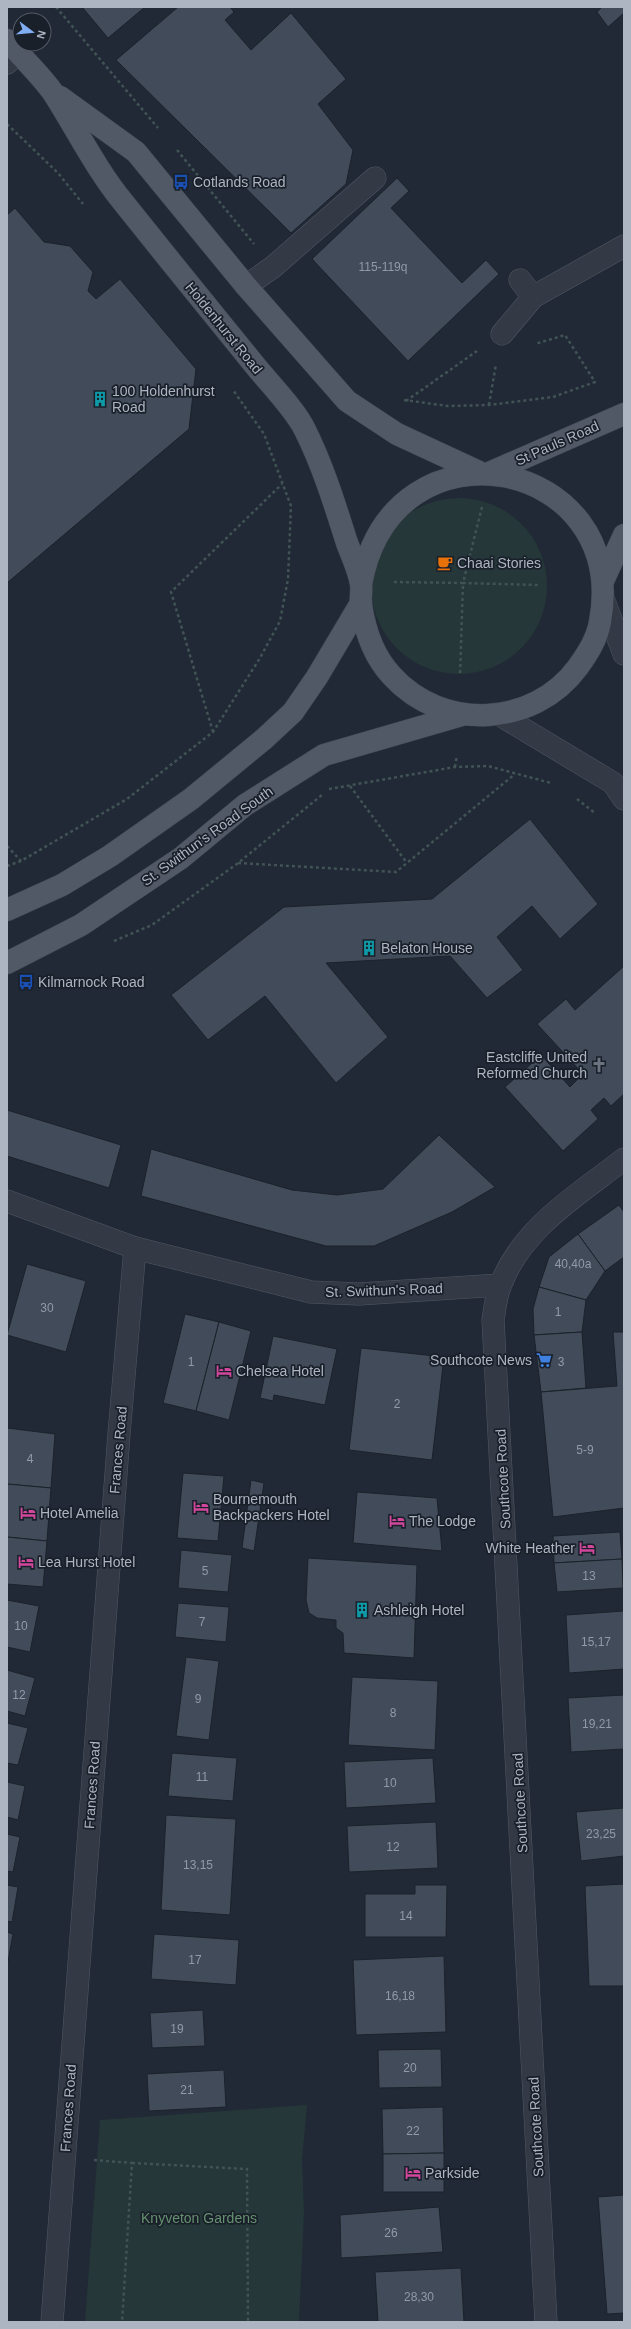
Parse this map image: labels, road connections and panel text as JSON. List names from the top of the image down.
{
  "streets": {
    "main road": ["Holdenhurst Road", "St Pauls Road", "St. Swithun's Road South"],
    "street": ["St. Swithun's Road", "Frances Road", "Southcote Road"]
  },
  "crossings": [
    ["Holdenhurst Road", "St Pauls Road"],
    ["Holdenhurst Road", "St. Swithun's Road South"],
    ["St. Swithun's Road", "Frances Road"],
    ["St. Swithun's Road", "Southcote Road"]
  ],
  "parks": ["Knyveton Gardens"],
  "places": {
    "bus stop": ["Cotlands Road", "Kilmarnock Road"],
    "building": ["100 Holdenhurst Road", "Belaton House", "Ashleigh Hotel"],
    "cafe": ["Chaai Stories"],
    "church": ["Eastcliffe United Reformed Church"],
    "supermarket": ["Southcote News"],
    "hotel": [
      "Chelsea Hotel",
      "Bournemouth Backpackers Hotel",
      "Hotel Amelia",
      "The Lodge",
      "White Heather",
      "Lea Hurst Hotel",
      "Parkside"
    ]
  },
  "house_numbers": [
    "115-119q",
    "40,40a",
    "30",
    "1",
    "1",
    "3",
    "2",
    "5-9",
    "4",
    "5",
    "13",
    "7",
    "10",
    "15,17",
    "12",
    "9",
    "8",
    "19,21",
    "11",
    "10",
    "23,25",
    "12",
    "13,15",
    "14",
    "17",
    "16,18",
    "19",
    "20",
    "21",
    "22",
    "26",
    "28,30"
  ],
  "north": "right"
}
